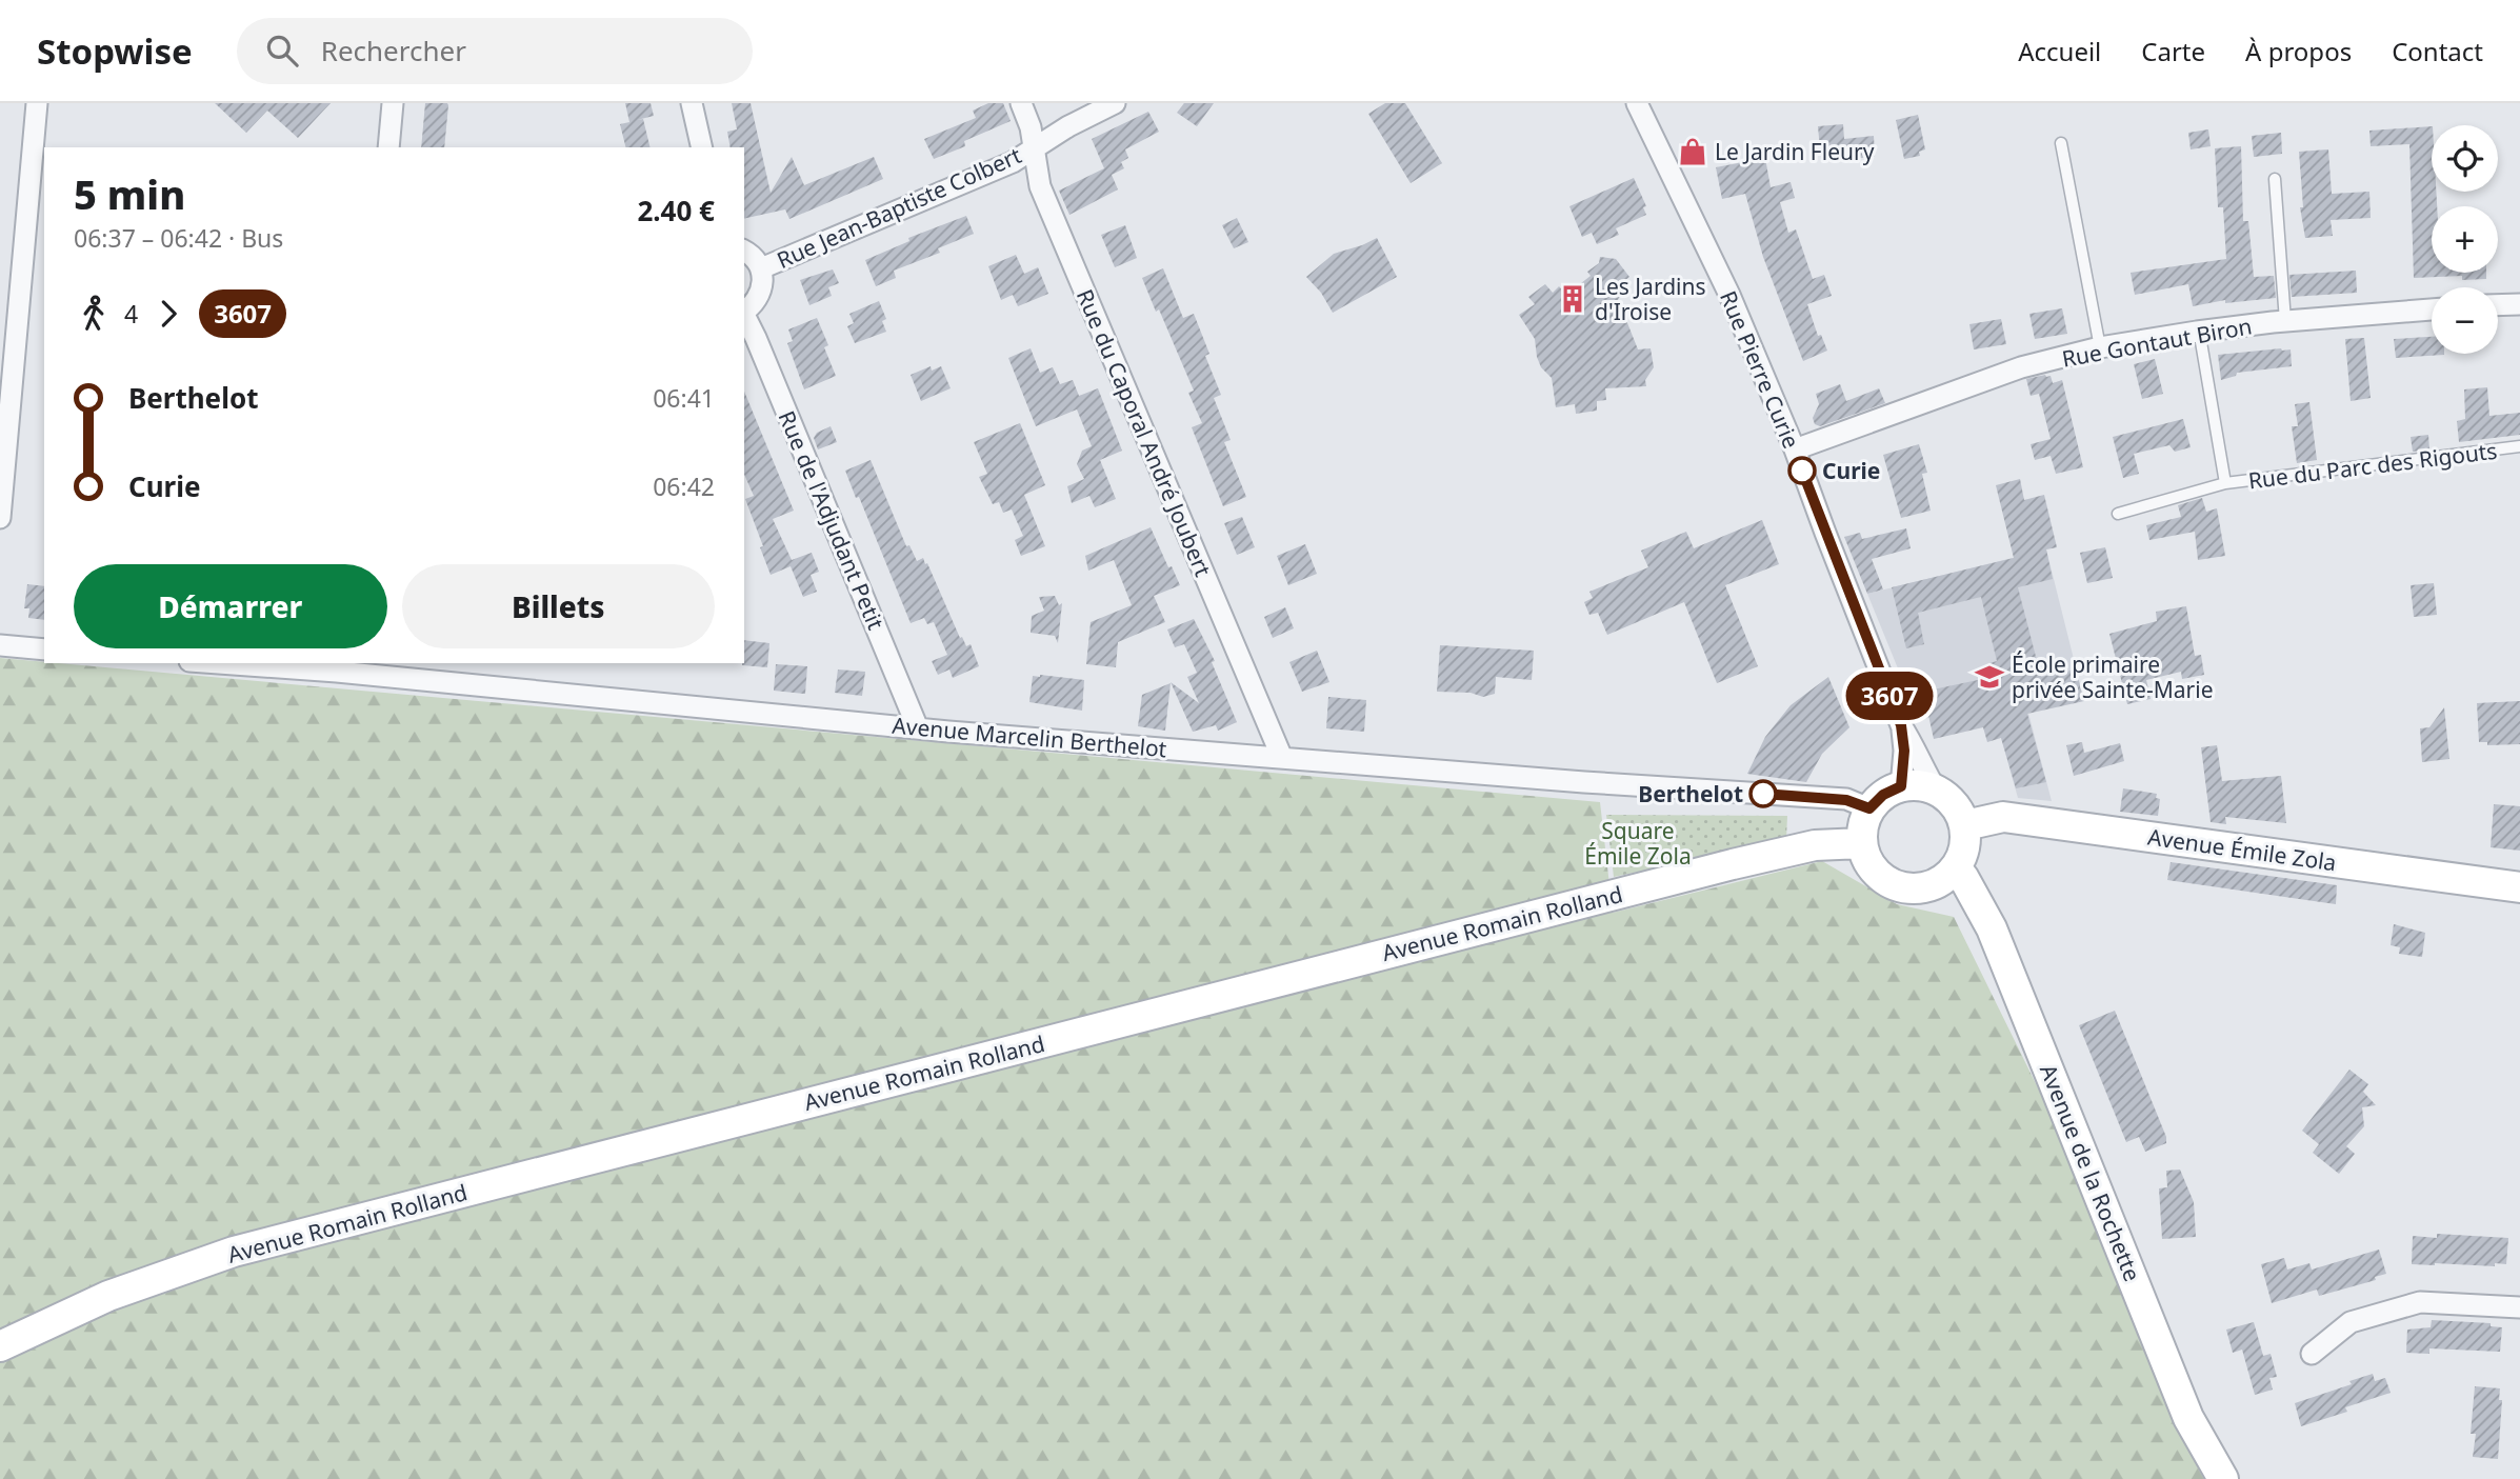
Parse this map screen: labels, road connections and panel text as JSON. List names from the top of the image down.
{
  "streets": {
    "main road": ["Avenue Émile Zola", "Avenue Romain Rolland", "Avenue de la Rochette"],
    "street": [
      "Rue Jean-Baptiste Colbert",
      "Rue Gontaut Biron",
      "Rue Pierre Curie",
      "Rue du Caporal André Joubert",
      "Rue de l'Adjudant Petit",
      "Avenue Marcelin Berthelot"
    ],
    "lane": ["Rue du Parc des Rigouts"]
  },
  "crossings": [
    ["Rue Jean-Baptiste Colbert", "Rue du Caporal André Joubert"],
    ["Rue Gontaut Biron", "Rue Pierre Curie"],
    ["Rue Pierre Curie", "Avenue Marcelin Berthelot"],
    ["Rue Pierre Curie", "Avenue Émile Zola"],
    ["Rue Pierre Curie", "Avenue Romain Rolland"],
    ["Rue Pierre Curie", "Avenue de la Rochette"],
    ["Rue du Caporal André Joubert", "Avenue Marcelin Berthelot"],
    ["Rue de l'Adjudant Petit", "Avenue Marcelin Berthelot"],
    ["Avenue Marcelin Berthelot", "Avenue Émile Zola"],
    ["Avenue Marcelin Berthelot", "Avenue Romain Rolland"],
    ["Avenue Marcelin Berthelot", "Avenue de la Rochette"],
    ["Avenue Émile Zola", "Avenue Romain Rolland"],
    ["Avenue Émile Zola", "Avenue de la Rochette"],
    ["Avenue Romain Rolland", "Avenue de la Rochette"]
  ],
  "parks": ["Square Émile Zola"],
  "places": {
    "shop": ["Le Jardin Fleury"],
    "building": ["Les Jardins d'Iroise"],
    "other": ["Curie", "Berthelot"],
    "school or university": ["École primaire privée Sainte-Marie"]
  },
  "lines": ["bus line 3607"],
  "page": {
    "header": "Stopwise",
    "search": "Rechercher",
    "nav": [
      "Accueil",
      "Carte",
      "À propos",
      "Contact"
    ],
    "on_map": "3607",
    "map_buttons": ["+", "−"],
    "heading": ["5 min", "06:37 – 06:42 · Bus", "2.40 €"],
    "legs": ["4", "3607"],
    "list": [
      {
        "name": "Berthelot",
        "value": "06:41"
      },
      {
        "name": "Curie",
        "value": "06:42"
      }
    ],
    "buttons": ["Démarrer", "Billets"]
  }
}
